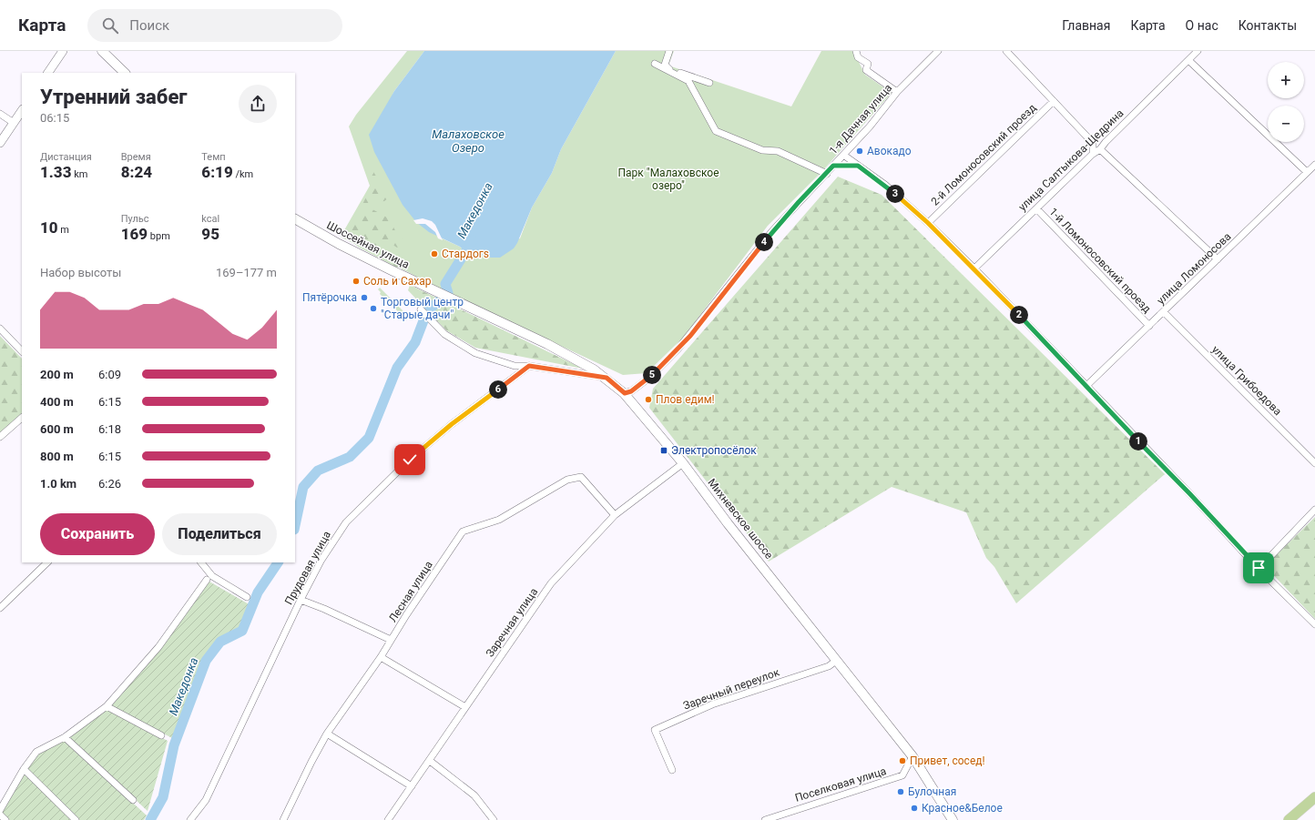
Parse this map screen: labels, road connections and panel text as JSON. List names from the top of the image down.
{
  "streets": {
    "main road": ["Шоссейная улица", "Михневское шоссе"],
    "street": [
      "1-я Дачная улица",
      "2-й Ломоносовский проезд",
      "улица Салтыкова-Щедрина",
      "1-й Ломоносовский проезд",
      "улица Ломоносова",
      "улица Грибоедова",
      "Прудовая улица",
      "Лесная улица",
      "Заречная улица",
      "Заречный переулок",
      "Поселковая улица"
    ]
  },
  "crossings": [
    ["1-я Дачная улица", "Михневское шоссе"],
    ["улица Салтыкова-Щедрина", "1-й Ломоносовский проезд"],
    ["Шоссейная улица", "Михневское шоссе"],
    ["1-й Ломоносовский проезд", "улица Ломоносова"],
    ["улица Ломоносова", "улица Грибоедова"],
    ["Михневское шоссе", "Заречная улица"],
    ["Михневское шоссе", "Заречный переулок"],
    ["Михневское шоссе", "Поселковая улица"],
    ["Лесная улица", "Заречная улица"]
  ],
  "water": ["Малаховское Озеро", "Македонка"],
  "parks": ["Парк \"Малаховское озеро\""],
  "places": {
    "other": [
      "Авокадо",
      "Стардогs",
      "Соль и Сахар",
      "Пятёрочка",
      "Торговый центр \"Старые дачи\"",
      "Плов едим!",
      "Привет, сосед!",
      "Булочная",
      "Красное&Белое"
    ],
    "transit": ["Электропосёлок"]
  },
  "page": {
    "header": "Карта",
    "search": "Поиск",
    "nav": [
      "Главная",
      "Карта",
      "О нас",
      "Контакты"
    ],
    "map_buttons": ["+", "−"],
    "heading": ["Утренний забег", "06:15"],
    "stats": [
      ["Дистанция", "1.33 km"],
      ["Время", "8:24"],
      ["Темп", "6:19 /km"],
      ["10 m"],
      ["Пульс", "169 bpm"],
      ["kcal", "95"]
    ],
    "pins": [
      "3",
      "4",
      "2",
      "5",
      "6",
      "1"
    ],
    "chart": ["Набор высоты", "169–177 m"],
    "list": [
      {
        "name": "200 m",
        "note": "6:09"
      },
      {
        "name": "400 m",
        "note": "6:15"
      },
      {
        "name": "600 m",
        "note": "6:18"
      },
      {
        "name": "800 m",
        "note": "6:15"
      },
      {
        "name": "1.0 km",
        "note": "6:26"
      }
    ],
    "buttons": ["Сохранить", "Поделиться"]
  }
}
